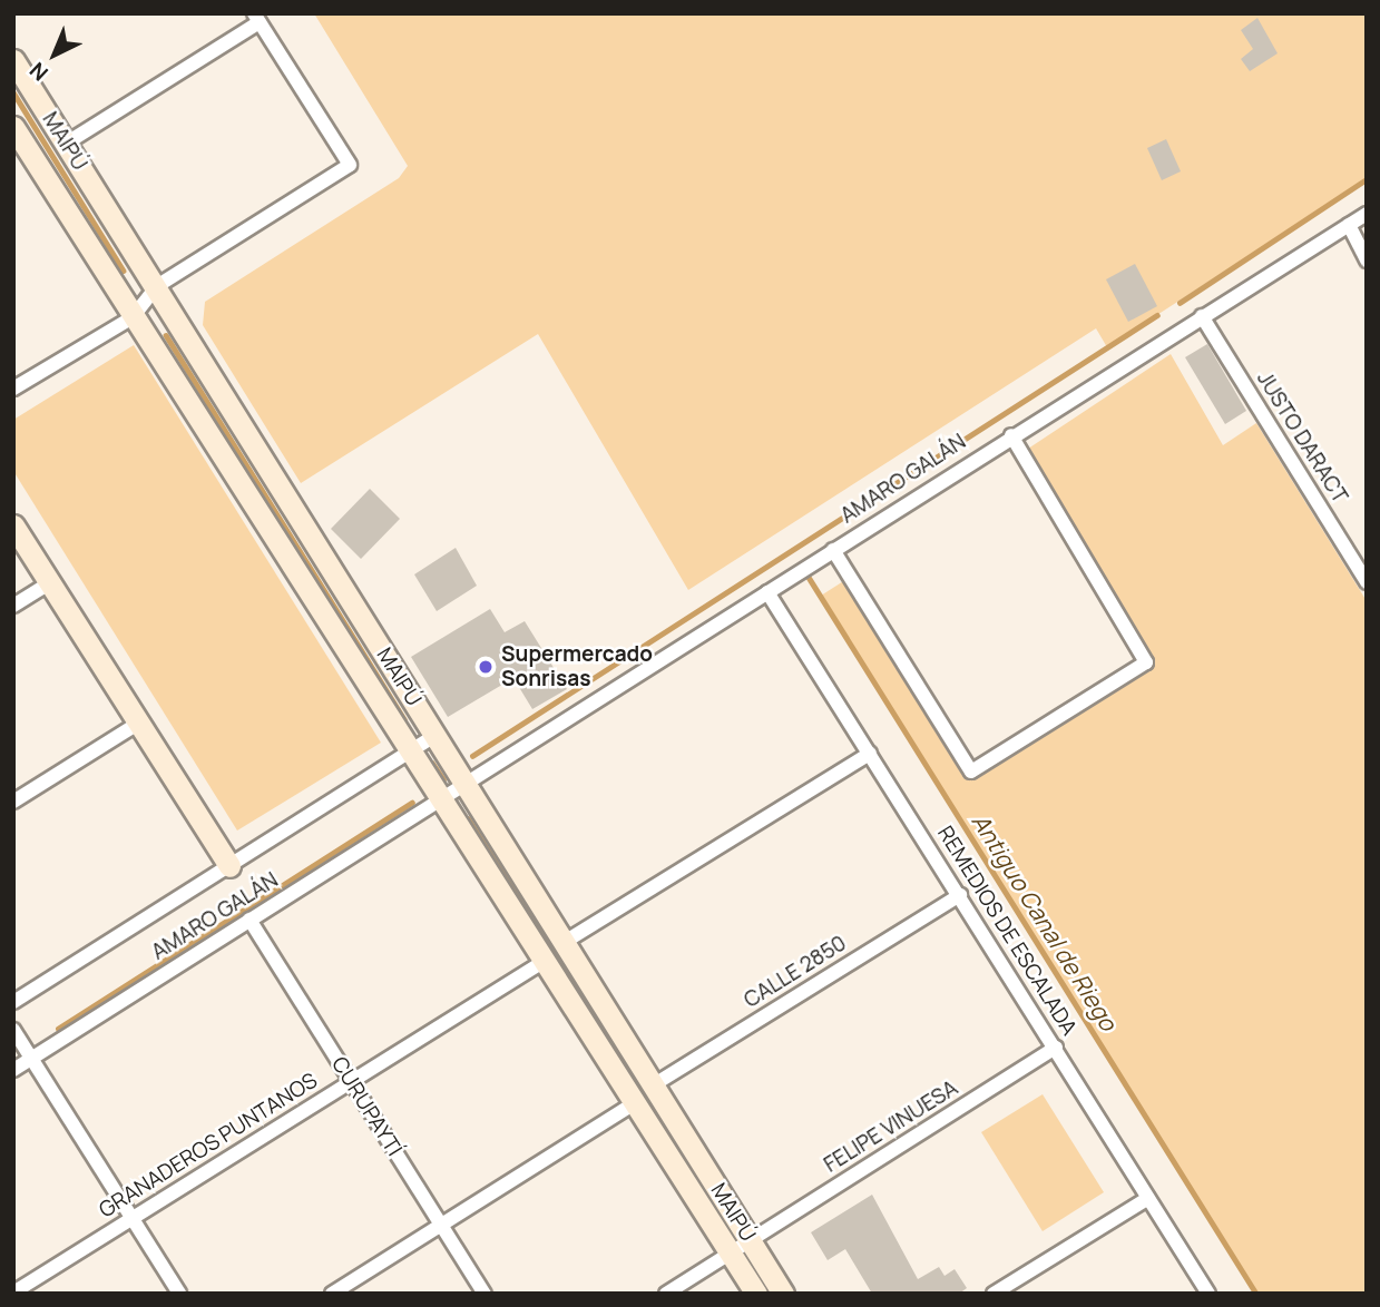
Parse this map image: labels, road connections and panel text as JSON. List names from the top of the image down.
{
  "streets": {
    "street": [
      "MAIPÚ",
      "JUSTO DARACT",
      "AMARO GALÁN",
      "REMEDIOS DE ESCALADA",
      "CALLE 2850",
      "CURUPAYTÍ",
      "FELIPE VINUESA",
      "GRANADEROS PUNTANOS"
    ]
  },
  "crossings": [
    ["MAIPÚ", "AMARO GALÁN"],
    ["MAIPÚ", "CALLE 2850"],
    ["MAIPÚ", "FELIPE VINUESA"],
    ["MAIPÚ", "GRANADEROS PUNTANOS"],
    ["JUSTO DARACT", "AMARO GALÁN"],
    ["AMARO GALÁN", "REMEDIOS DE ESCALADA"],
    ["AMARO GALÁN", "CURUPAYTÍ"],
    ["REMEDIOS DE ESCALADA", "CALLE 2850"],
    ["REMEDIOS DE ESCALADA", "FELIPE VINUESA"],
    ["CURUPAYTÍ", "GRANADEROS PUNTANOS"]
  ],
  "water": ["Antiguo Canal de Riego"],
  "places": ["Supermercado Sonrisas"],
  "north": "bottom left"
}
